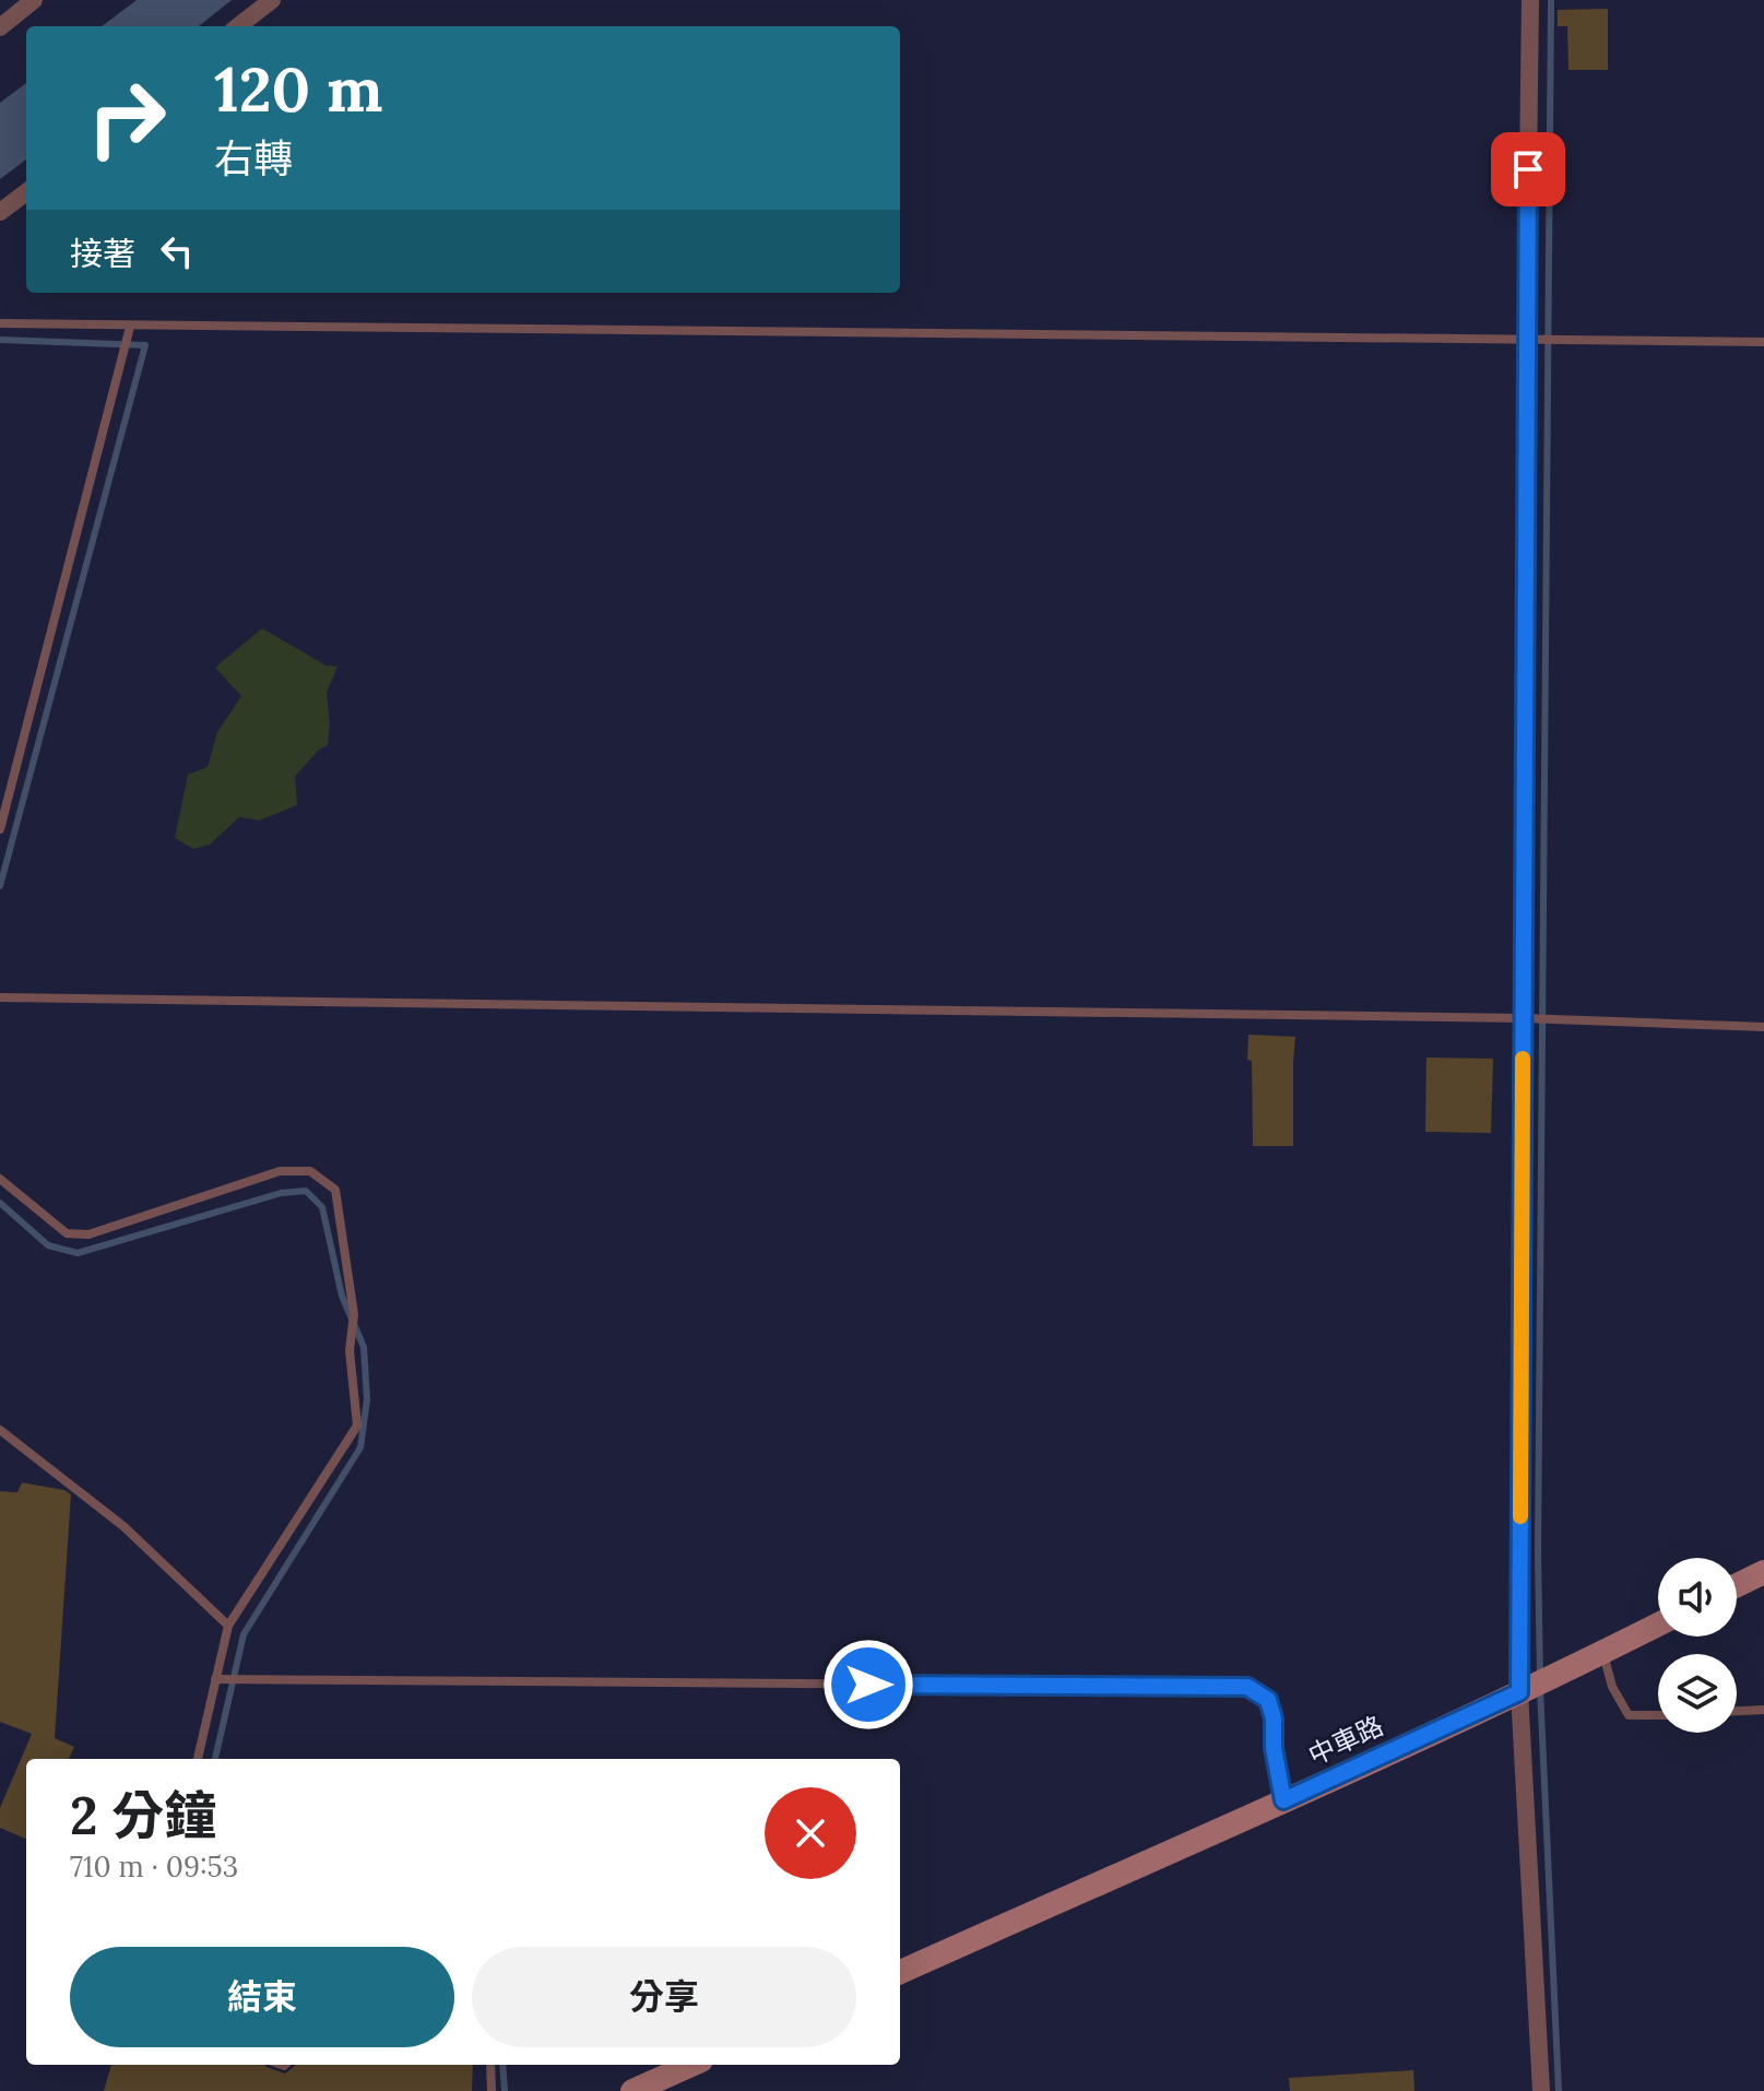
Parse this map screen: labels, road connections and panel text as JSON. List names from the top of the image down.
{
  "streets": {
    "street": ["中車路"]
  },
  "page": {
    "turn": ["120 m", "右轉"],
    "then": "接著",
    "heading": ["2 分鐘", "710 m · 09:53"],
    "buttons": ["結束", "分享"]
  }
}
